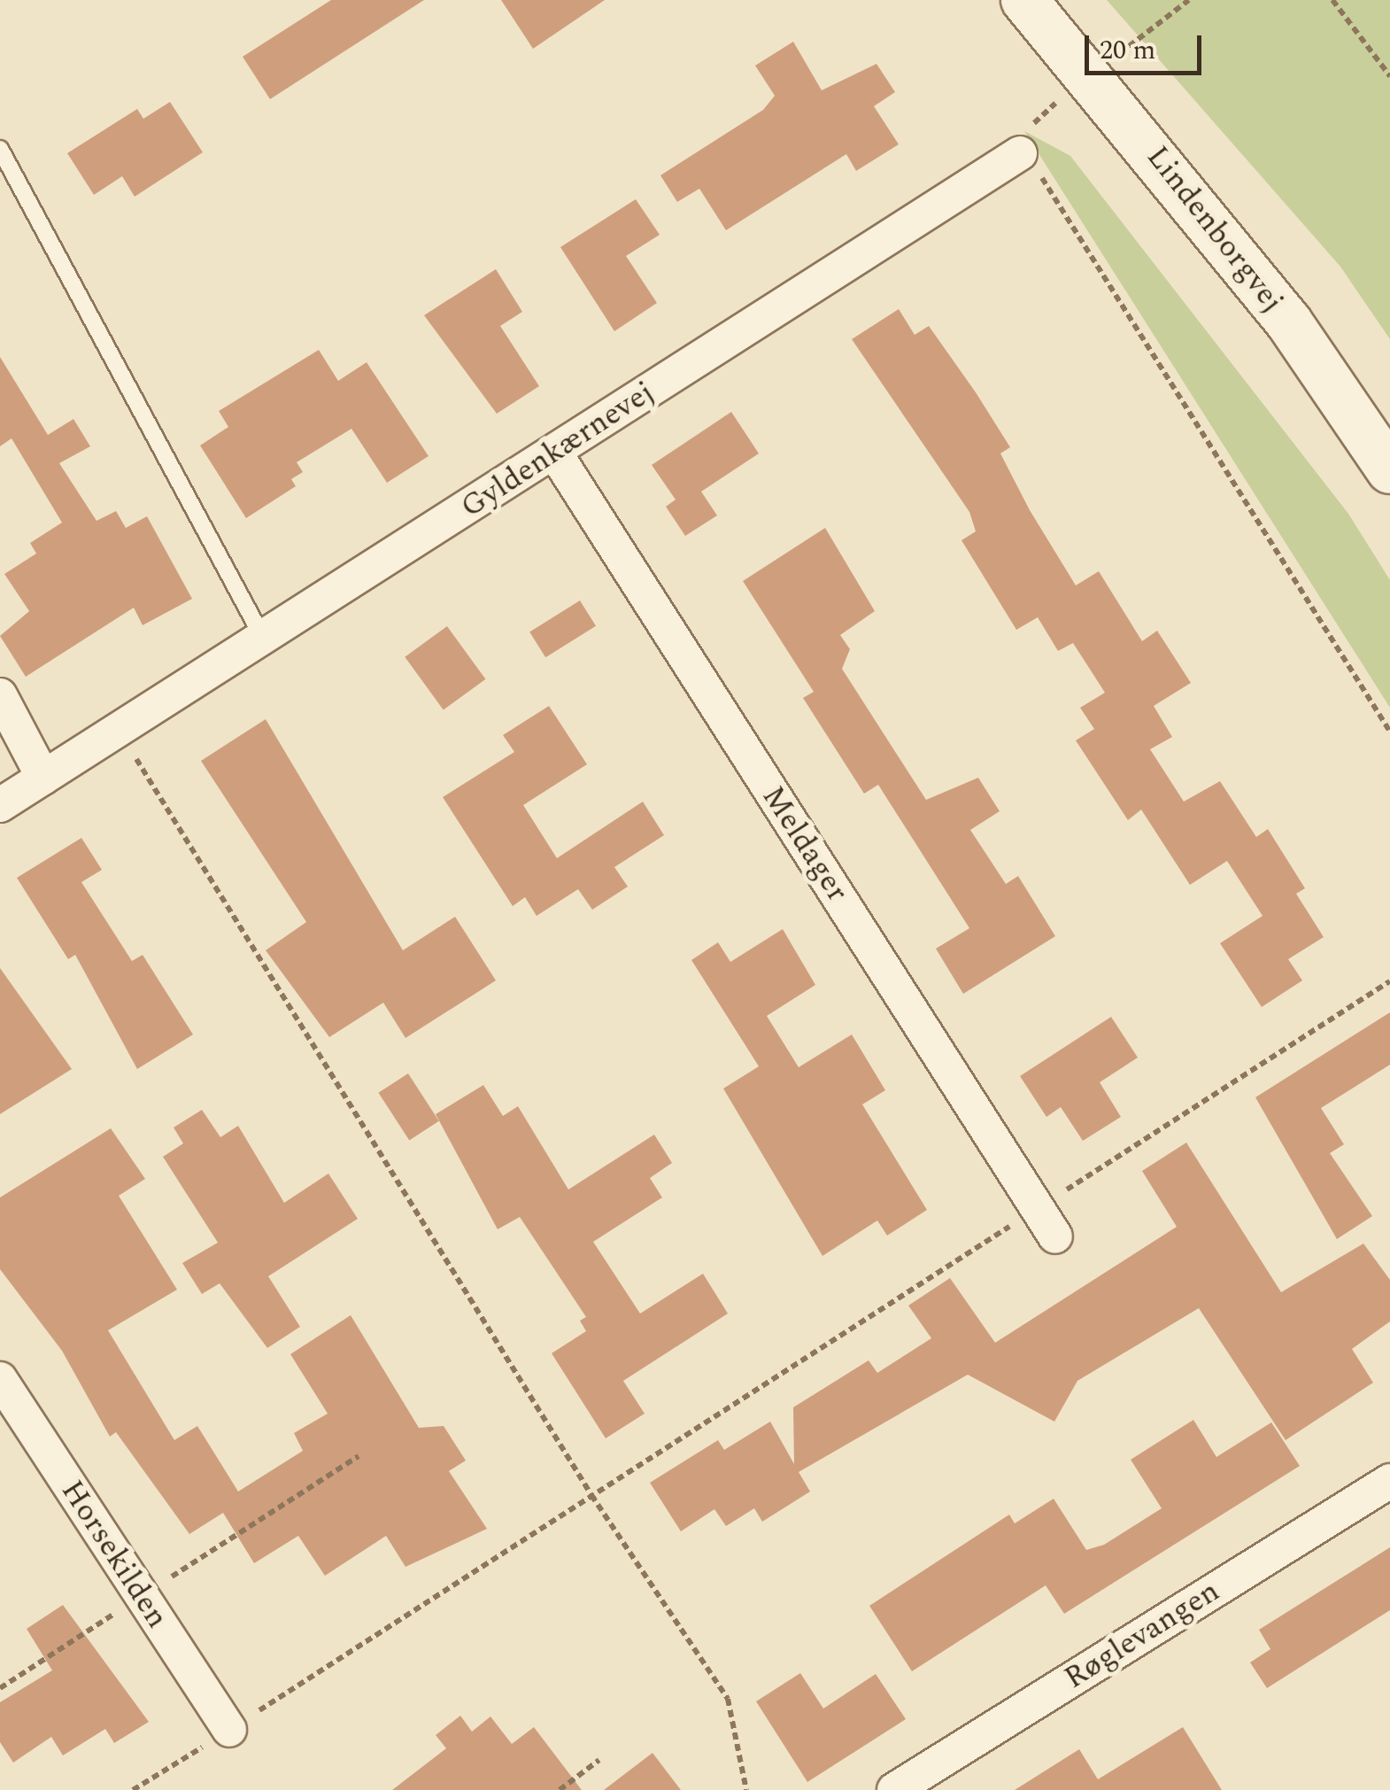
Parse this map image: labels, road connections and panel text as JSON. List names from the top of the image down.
{
  "streets": {
    "main road": ["Lindenborgvej"],
    "street": [
      "Gyldenkærnevej",
      "Meldager",
      "Horsekilden",
      "Røglevangen"
    ]
  },
  "crossings": [
    ["Gyldenkærnevej", "Meldager"]
  ],
  "scale_bar": "20 m"
}
